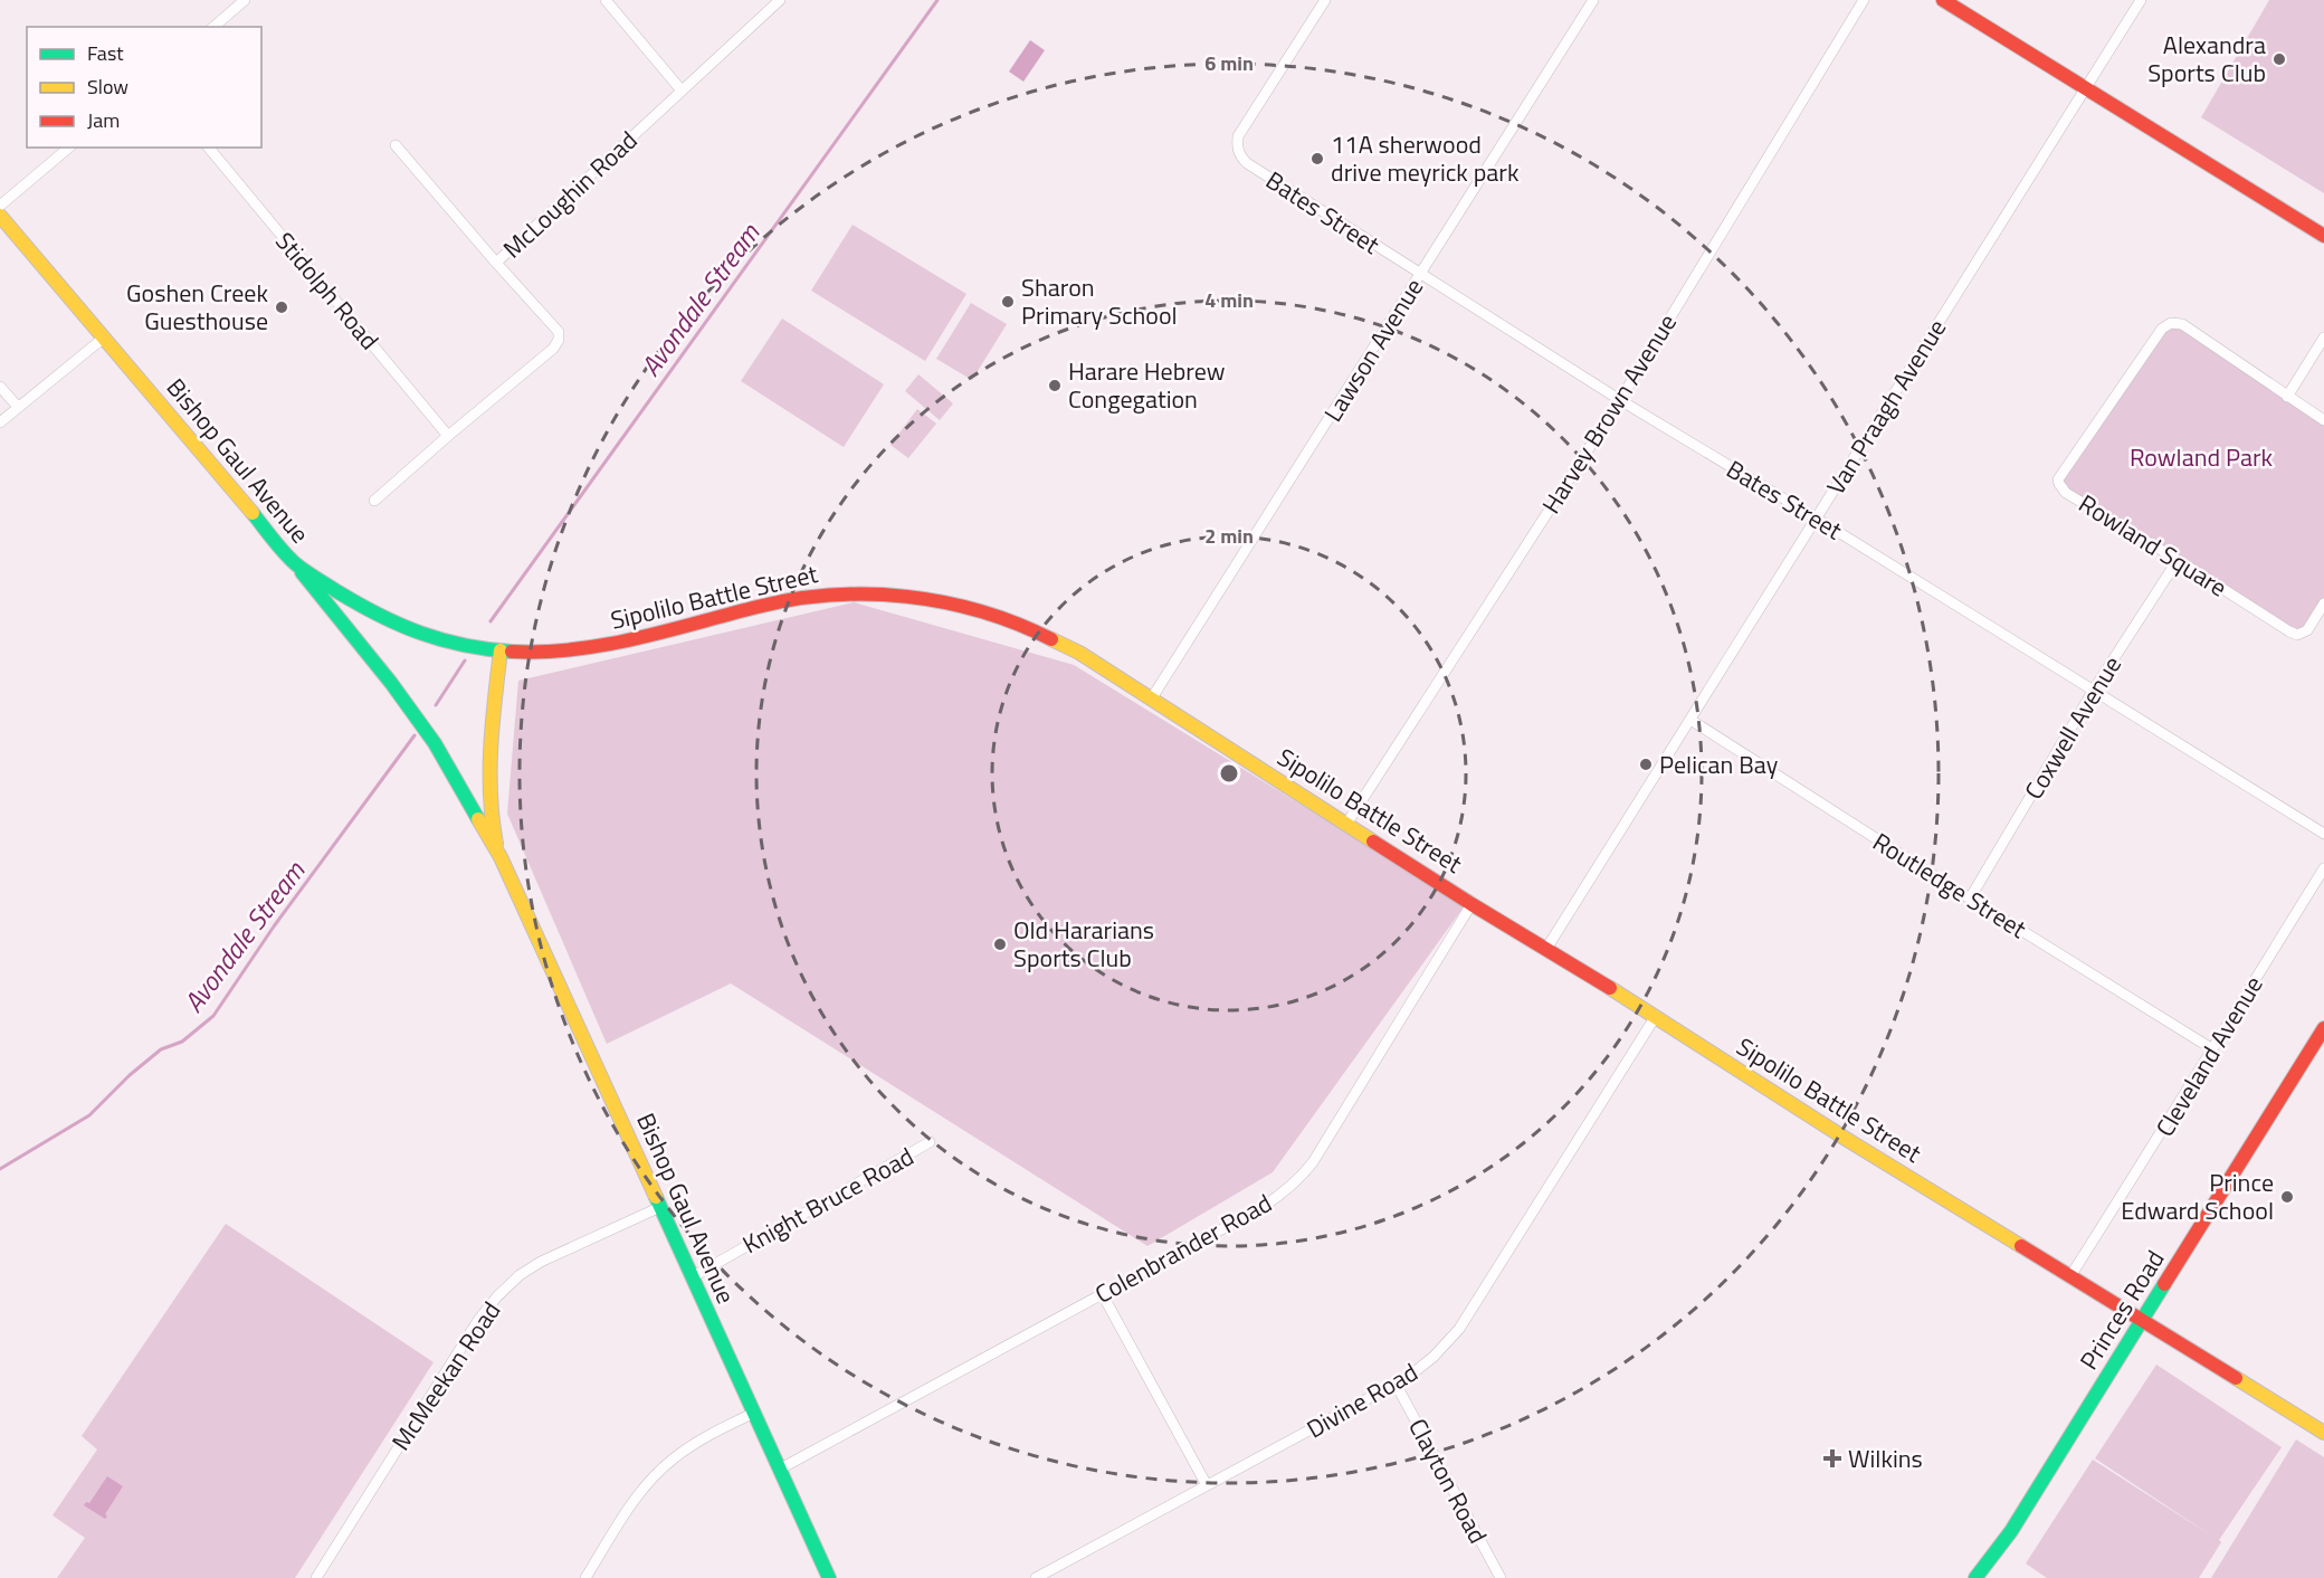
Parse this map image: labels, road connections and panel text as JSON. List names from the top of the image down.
{
  "streets": {
    "main road": ["Bishop Gaul Avenue", "Sipolilo Battle Street", "Princes Road"],
    "street": [
      "McLoughin Road",
      "Bates Street",
      "Stidolph Road",
      "Lawson Avenue",
      "Van Praagh Avenue",
      "Harvey Brown Avenue",
      "Rowland Square",
      "Coxwell Avenue",
      "Routledge Street",
      "Cleveland Avenue",
      "Knight Bruce Road",
      "Colenbrander Road",
      "McMeekan Road",
      "Divine Road",
      "Clayton Road"
    ]
  },
  "crossings": [
    ["McLoughin Road", "Stidolph Road"],
    ["Bates Street", "Lawson Avenue"],
    ["Bates Street", "Van Praagh Avenue"],
    ["Bates Street", "Harvey Brown Avenue"],
    ["Bates Street", "Coxwell Avenue"],
    ["Lawson Avenue", "Sipolilo Battle Street"],
    ["Van Praagh Avenue", "Sipolilo Battle Street"],
    ["Van Praagh Avenue", "Routledge Street"],
    ["Harvey Brown Avenue", "Sipolilo Battle Street"],
    ["Bishop Gaul Avenue", "Sipolilo Battle Street"],
    ["Bishop Gaul Avenue", "Knight Bruce Road"],
    ["Bishop Gaul Avenue", "Colenbrander Road"],
    ["Bishop Gaul Avenue", "McMeekan Road"],
    ["Rowland Square", "Coxwell Avenue"],
    ["Sipolilo Battle Street", "Cleveland Avenue"],
    ["Sipolilo Battle Street", "Colenbrander Road"],
    ["Sipolilo Battle Street", "Princes Road"],
    ["Sipolilo Battle Street", "Divine Road"],
    ["Coxwell Avenue", "Routledge Street"],
    ["Routledge Street", "Cleveland Avenue"],
    ["Divine Road", "Clayton Road"]
  ],
  "water": ["Avondale Stream"],
  "parks": ["Rowland Park"],
  "places": {
    "other": [
      "Alexandra Sports Club",
      "11A sherwood drive meyrick park",
      "Sharon Primary School",
      "Goshen Creek Guesthouse",
      "Harare Hebrew Congegation",
      "Pelican Bay",
      "Old Hararians Sports Club",
      "Prince Edward School"
    ],
    "health": ["Wilkins"]
  },
  "legend": ["Fast", "Slow", "Jam"],
  "rings": ["6 min", "4 min", "2 min"]
}
